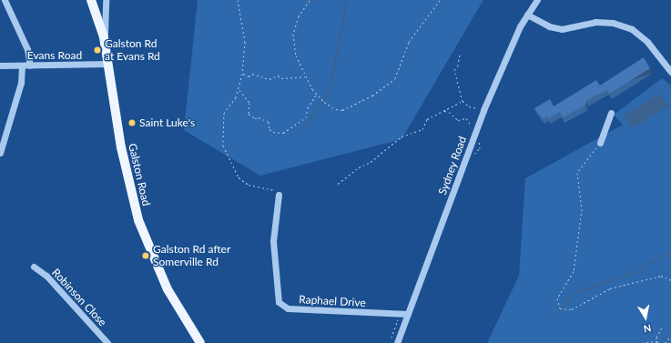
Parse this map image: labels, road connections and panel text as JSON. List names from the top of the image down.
{
  "streets": {
    "main road": ["Galston Road"],
    "street": [
      "Evans Road",
      "Sydney Road",
      "Robinson Close",
      "Raphael Drive"
    ]
  },
  "crossings": [
    ["Evans Road", "Galston Road"],
    ["Sydney Road", "Raphael Drive"]
  ],
  "places": ["Galston Rd at Evans Rd", "Saint Luke's", "Galston Rd after Somerville Rd"],
  "north": "bottom"
}
